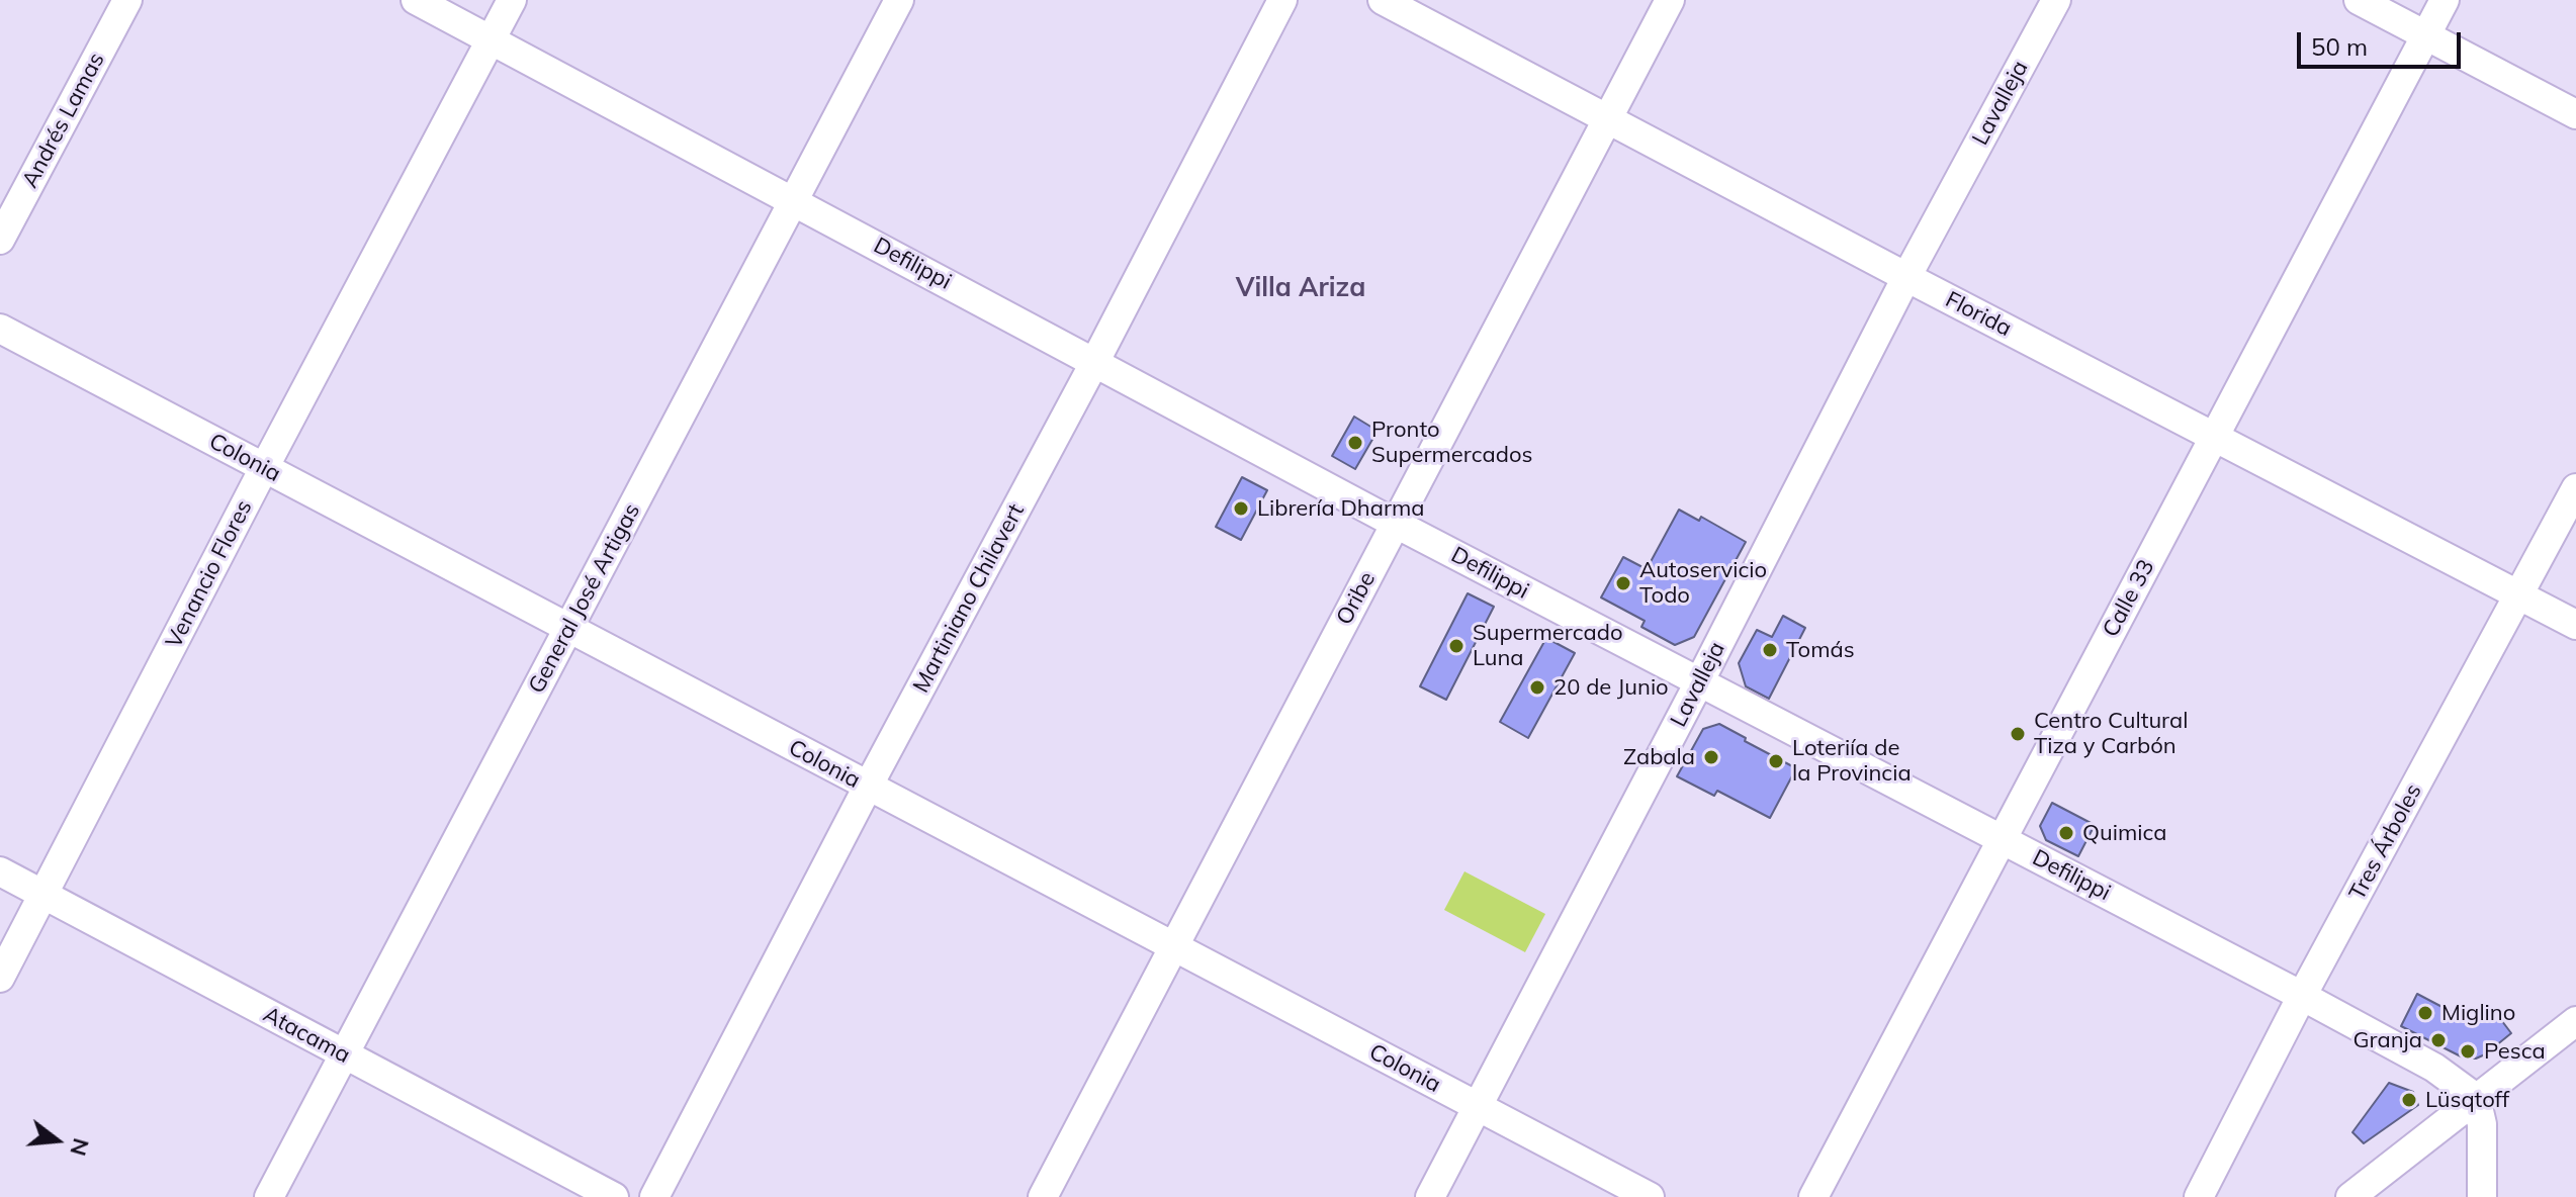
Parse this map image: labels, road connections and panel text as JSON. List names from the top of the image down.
{
  "streets": {
    "street": [
      "Lavalleja",
      "Andrés Lamas",
      "Defilippi",
      "Florida",
      "Colonia",
      "Venancio Flores",
      "General José Artigas",
      "Martiniano Chilavert",
      "Oribe",
      "Calle 33",
      "Tres Árboles",
      "Atacama"
    ]
  },
  "crossings": [
    ["Lavalleja", "Defilippi"],
    ["Lavalleja", "Florida"],
    ["Lavalleja", "Colonia"],
    ["Defilippi", "Venancio Flores"],
    ["Defilippi", "General José Artigas"],
    ["Defilippi", "Martiniano Chilavert"],
    ["Defilippi", "Oribe"],
    ["Defilippi", "Calle 33"],
    ["Defilippi", "Tres Árboles"],
    ["Florida", "Oribe"],
    ["Florida", "Calle 33"],
    ["Florida", "Tres Árboles"],
    ["Colonia", "Venancio Flores"],
    ["Colonia", "General José Artigas"],
    ["Colonia", "Martiniano Chilavert"],
    ["Colonia", "Oribe"],
    ["Venancio Flores", "Atacama"],
    ["General José Artigas", "Atacama"]
  ],
  "districts": ["Villa Ariza"],
  "places": [
    "Pronto Supermercados",
    "Librería Dharma",
    "Autoservicio Todo",
    "Supermercado Luna",
    "Tomás",
    "20 de Junio",
    "Centro Cultural Tiza y Carbón",
    "Zabala",
    "Loteriía de la Provincia",
    "Quimica",
    "Miglino",
    "Granja",
    "Pesca",
    "Lüsqtoff"
  ],
  "scale_bar": "50 m",
  "north": "right"
}
